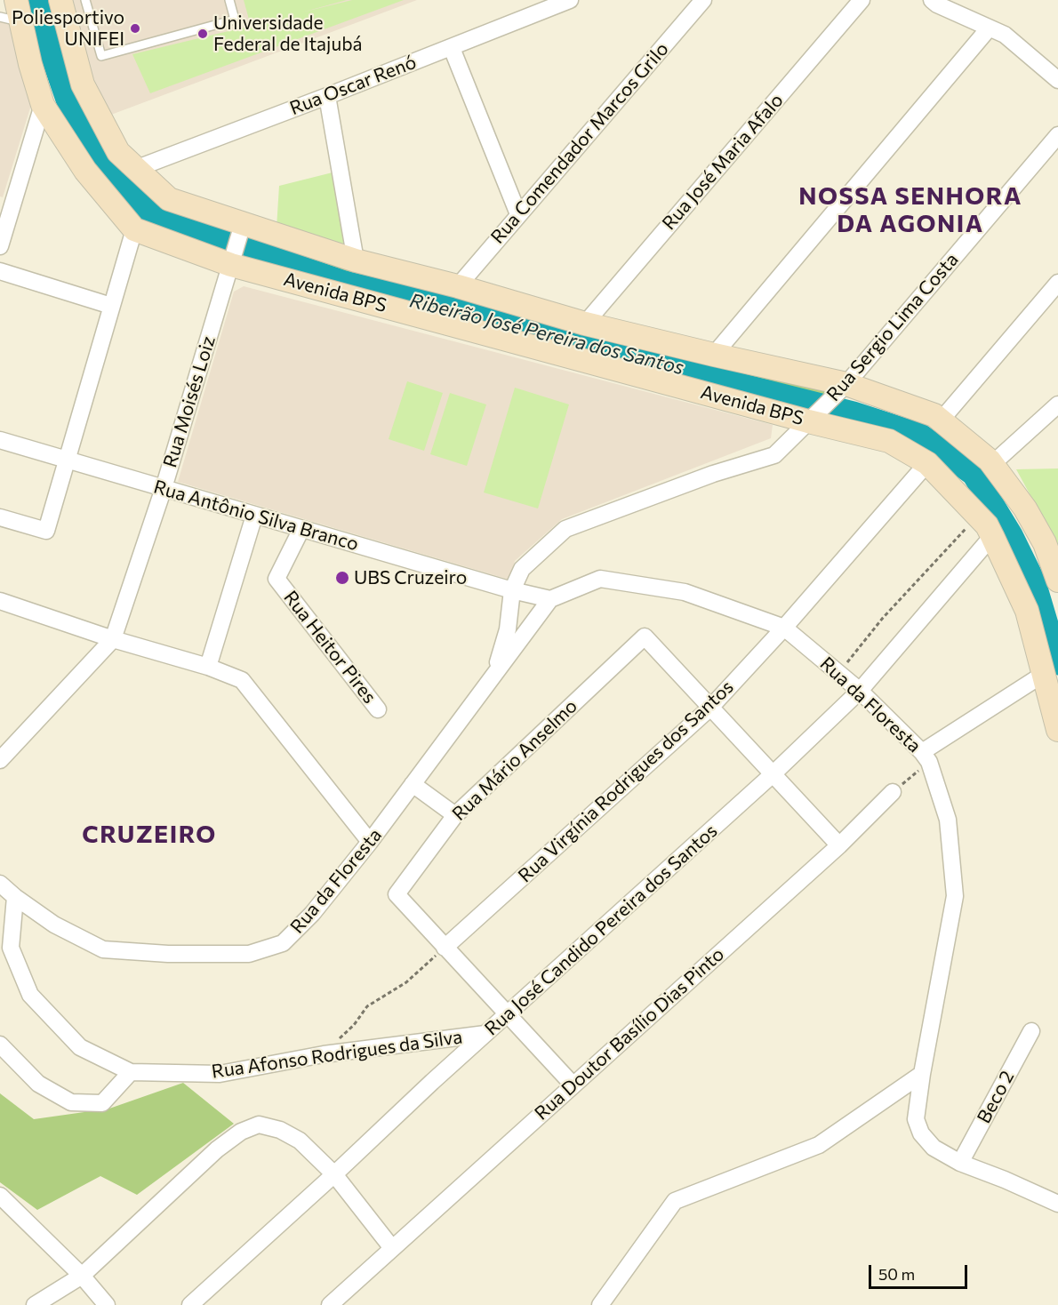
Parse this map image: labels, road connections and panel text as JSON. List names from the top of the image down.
{
  "streets": {
    "main road": ["Avenida BPS"],
    "street": [
      "Rua Oscar Renó",
      "Rua Comendador Marcos Grilo",
      "Rua José Maria Afalo",
      "Rua Sergio Lima Costa",
      "Rua Moisés Loiz",
      "Rua Antônio Silva Branco",
      "Rua Heitor Pires",
      "Rua da Floresta",
      "Rua Mário Anselmo",
      "Rua Virgínia Rodrigues dos Santos",
      "Rua José Candido Pereira dos Santos",
      "Rua Doutor Basílio Dias Pinto",
      "Rua Afonso Rodrigues da Silva",
      "Beco 2"
    ]
  },
  "crossings": [
    ["Rua Oscar Renó", "Avenida BPS"],
    ["Rua Comendador Marcos Grilo", "Avenida BPS"],
    ["Rua José Maria Afalo", "Avenida BPS"],
    ["Avenida BPS", "Rua Sergio Lima Costa"],
    ["Avenida BPS", "Rua Moisés Loiz"],
    ["Avenida BPS", "Rua Virgínia Rodrigues dos Santos"],
    ["Avenida BPS", "Rua José Candido Pereira dos Santos"],
    ["Rua Sergio Lima Costa", "Rua Antônio Silva Branco"],
    ["Rua Moisés Loiz", "Rua Antônio Silva Branco"],
    ["Rua Antônio Silva Branco", "Rua Heitor Pires"],
    ["Rua da Floresta", "Rua Virgínia Rodrigues dos Santos"],
    ["Rua da Floresta", "Rua José Candido Pereira dos Santos"],
    ["Rua da Floresta", "Rua Afonso Rodrigues da Silva"],
    ["Rua da Floresta", "Beco 2"],
    ["Rua Mário Anselmo", "Rua Virgínia Rodrigues dos Santos"],
    ["Rua José Candido Pereira dos Santos", "Rua Afonso Rodrigues da Silva"]
  ],
  "districts": ["NOSSA SENHORA DA AGONIA", "CRUZEIRO"],
  "water": ["Ribeirão José Pereira dos Santos"],
  "places": ["Poliesportivo UNIFEI", "Universidade Federal de Itajubá", "UBS Cruzeiro"],
  "scale_bar": "50 m"
}
